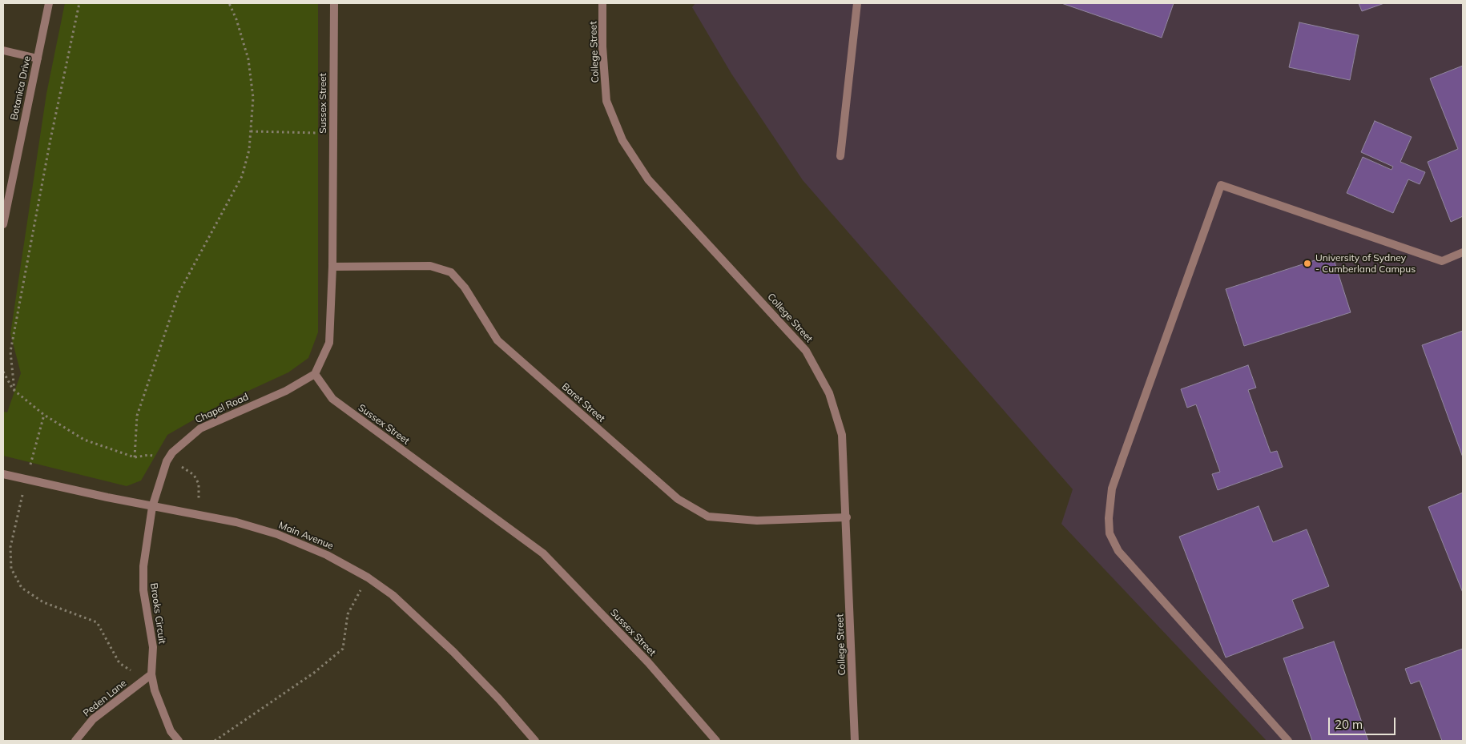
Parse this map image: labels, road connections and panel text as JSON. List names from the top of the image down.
{
  "streets": {
    "street": [
      "College Street",
      "Botanica Drive",
      "Sussex Street",
      "Baret Street",
      "Chapel Road",
      "Main Avenue",
      "Brooks Circuit",
      "Peden Lane"
    ]
  },
  "crossings": [
    ["College Street", "Baret Street"],
    ["Sussex Street", "Baret Street"],
    ["Sussex Street", "Chapel Road"],
    ["Chapel Road", "Main Avenue"],
    ["Chapel Road", "Brooks Circuit"],
    ["Main Avenue", "Brooks Circuit"],
    ["Brooks Circuit", "Peden Lane"]
  ],
  "places": ["University of Sydney - Cumberland Campus"],
  "scale_bar": "20 m"
}
